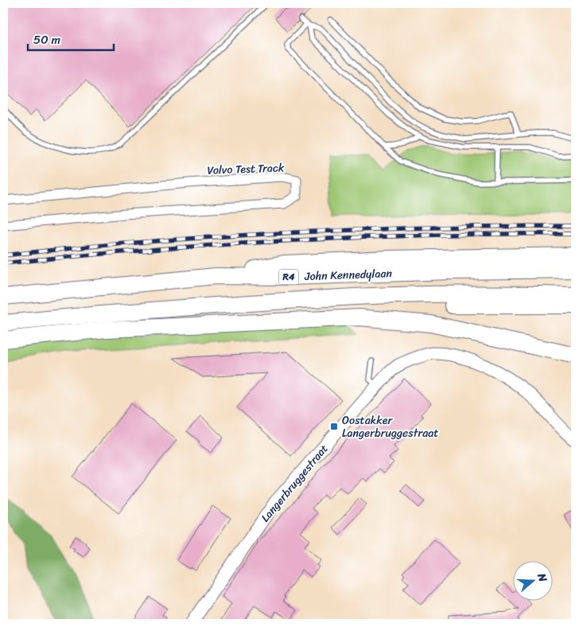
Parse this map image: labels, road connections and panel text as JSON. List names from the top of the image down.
{
  "streets": {
    "highway": ["John Kennedylaan", "R4"],
    "street": ["Volvo Test Track", "Langerbruggestraat"]
  },
  "places": {
    "transit": ["Oostakker Langerbruggestraat"]
  },
  "scale_bar": "50 m",
  "north": "right"
}
